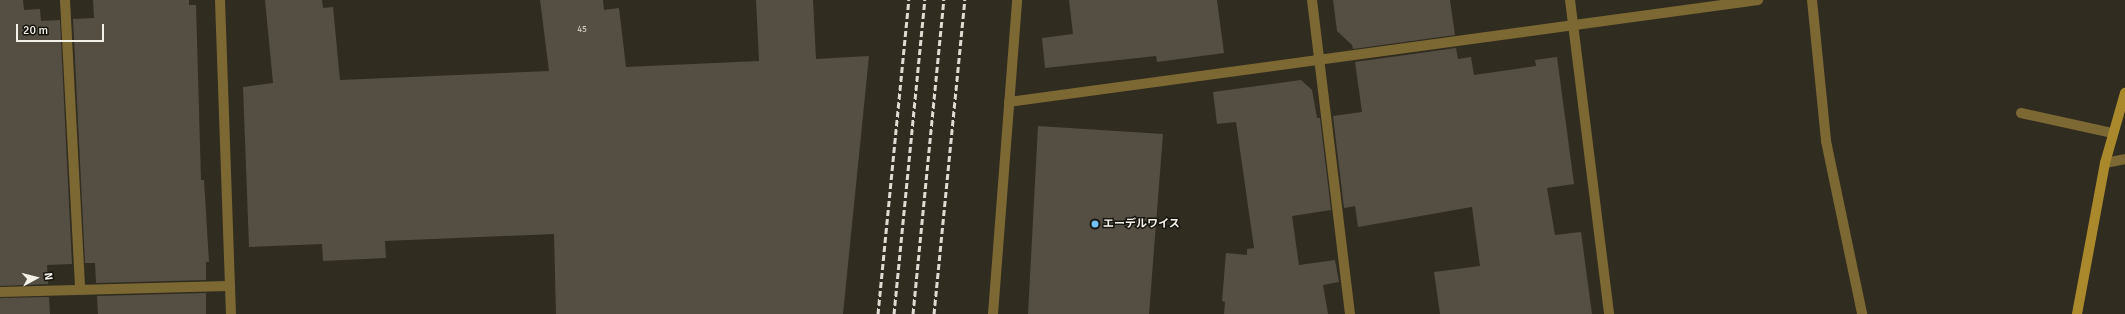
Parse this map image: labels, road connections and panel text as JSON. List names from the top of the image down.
{
  "places": ["エーデルワイス"],
  "house_numbers": ["45"],
  "scale_bar": "20 m",
  "north": "right"
}
